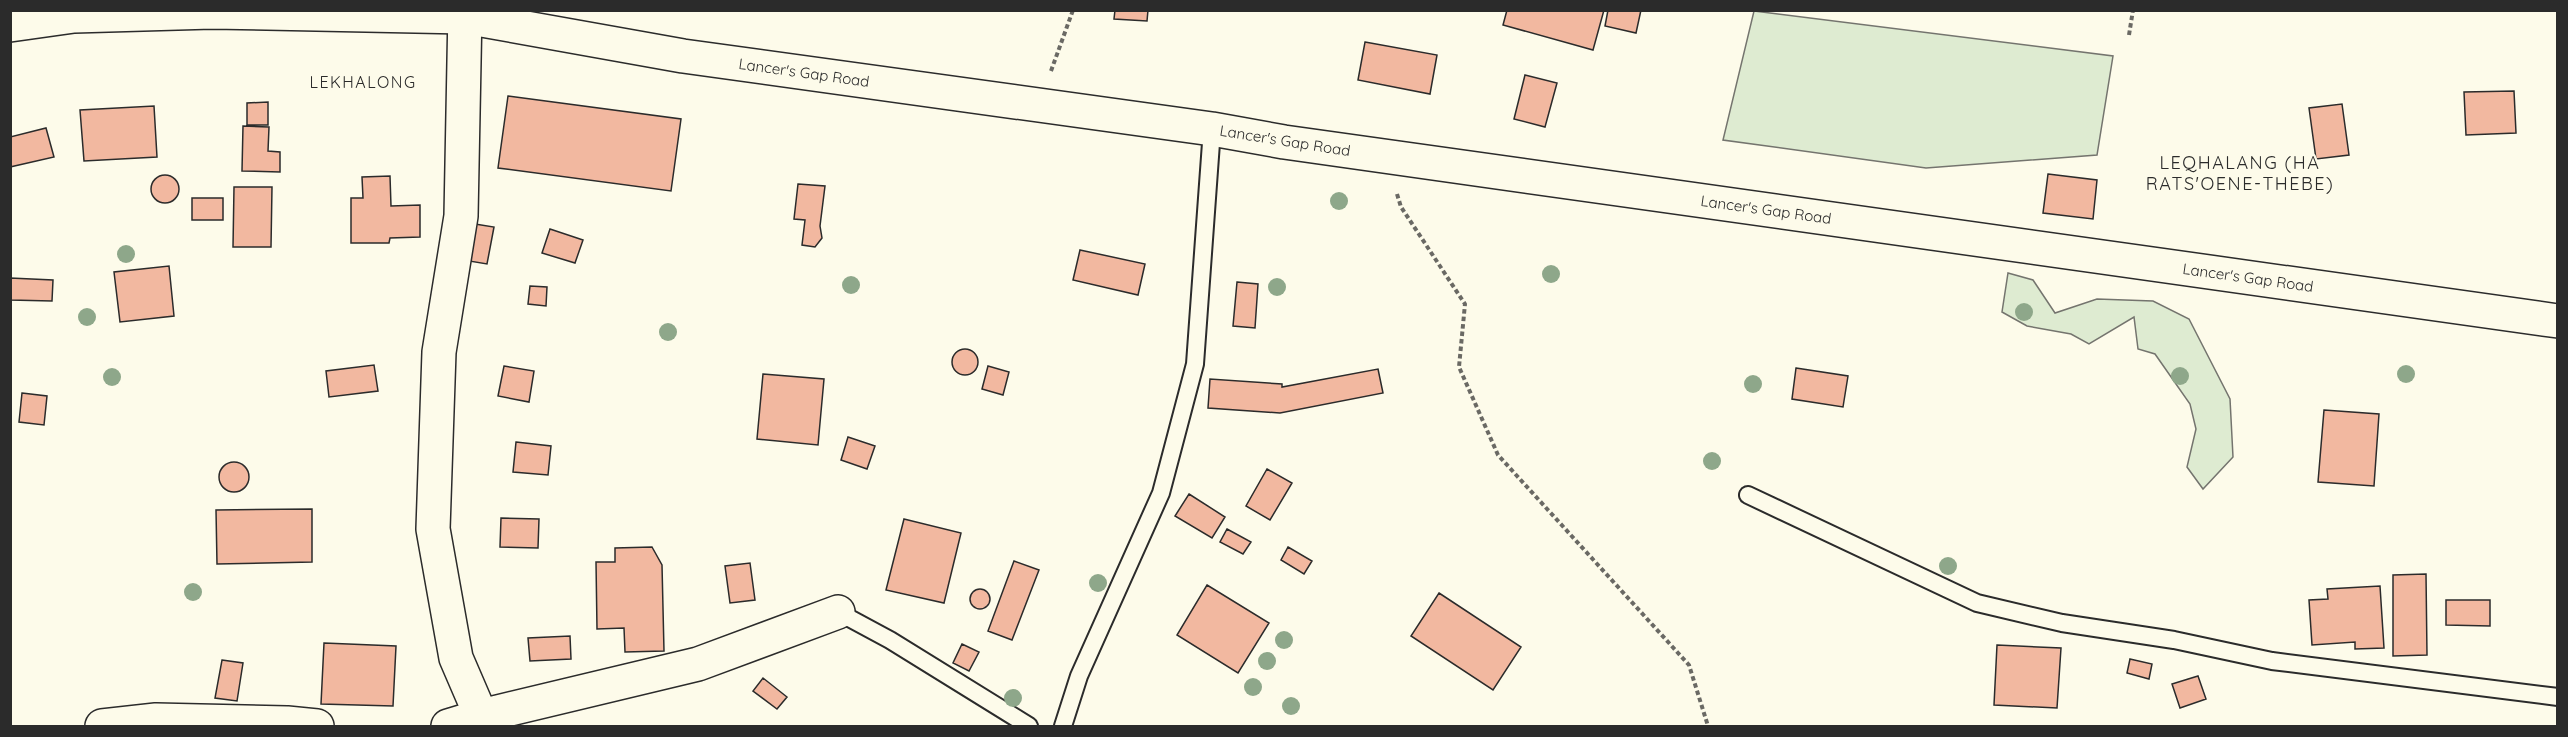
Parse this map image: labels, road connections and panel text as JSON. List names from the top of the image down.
{
  "streets": {
    "main road": ["Lancer's Gap Road"]
  },
  "districts": ["LEKHALONG", "LEQHALANG (HA RATS'OENE-THEBE)"]
}
